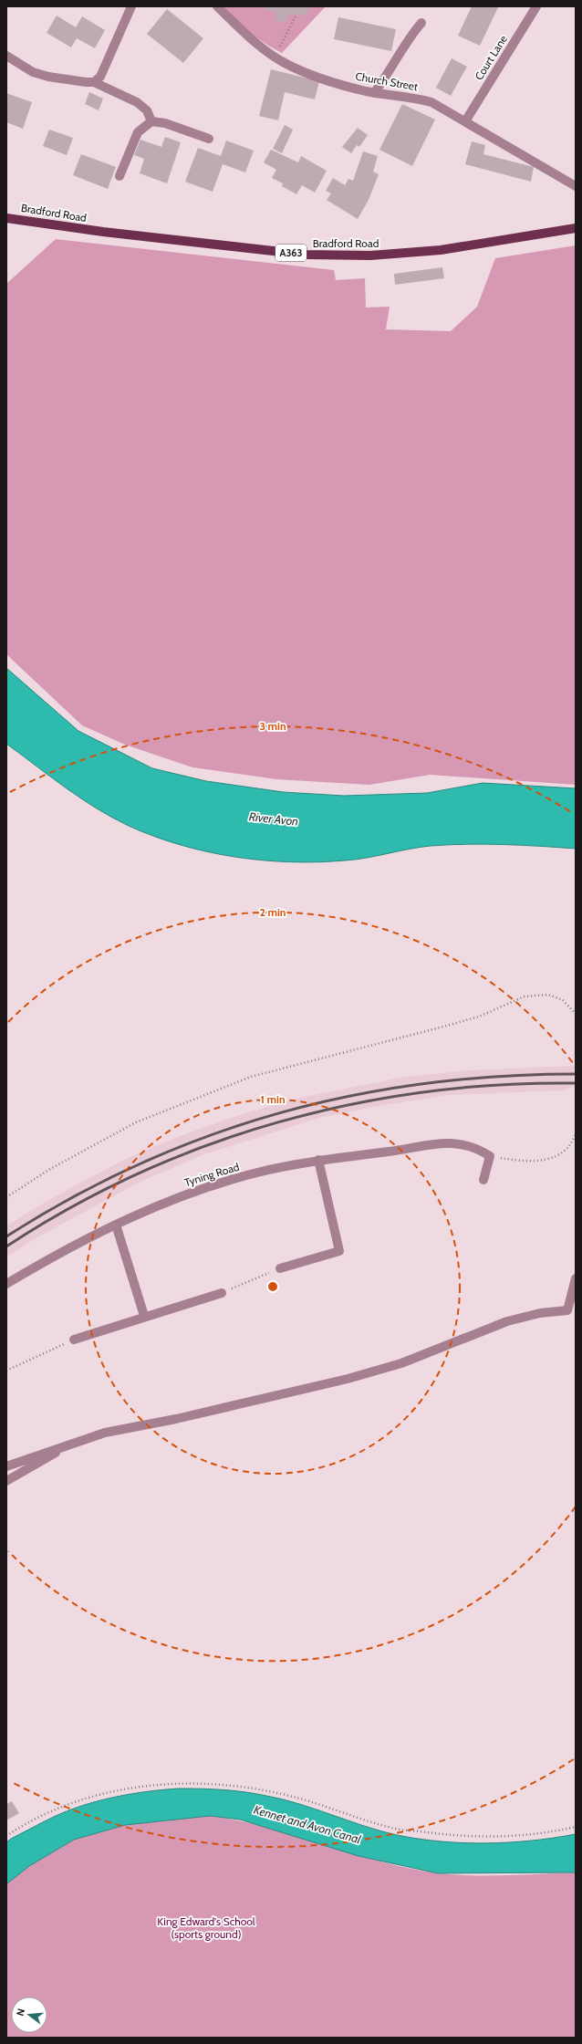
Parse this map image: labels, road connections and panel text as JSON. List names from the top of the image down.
{
  "streets": {
    "main road": ["Bradford Road", "A363"],
    "street": ["Court Lane", "Church Street", "Tyning Road"]
  },
  "crossings": [
    ["Court Lane", "Church Street"]
  ],
  "water": ["River Avon", "Kennet and Avon Canal"],
  "parks": ["King Edward's School (sports ground)"],
  "north": "left",
  "rings": ["3 min", "2 min", "1 min"]
}
